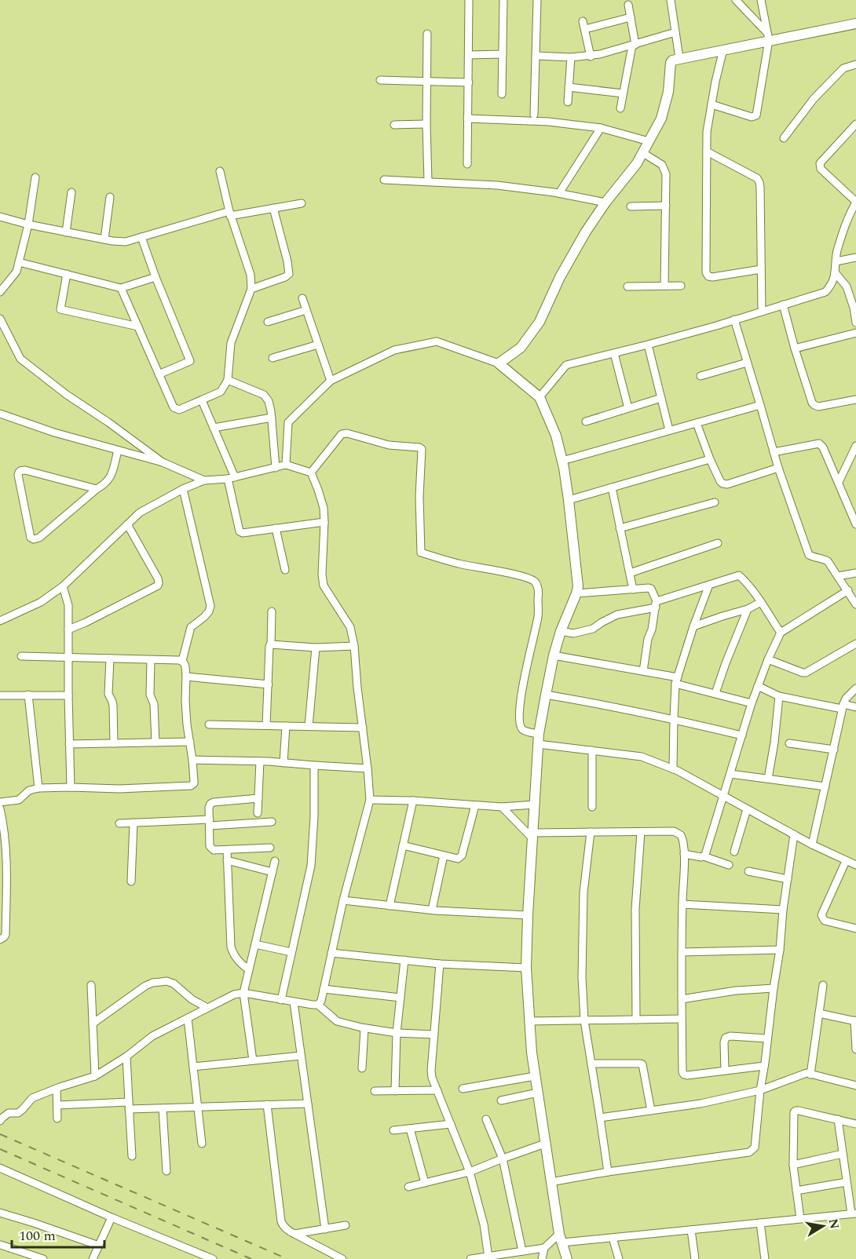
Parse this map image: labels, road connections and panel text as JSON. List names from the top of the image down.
{
  "scale_bar": "100 m",
  "north": "right"
}
